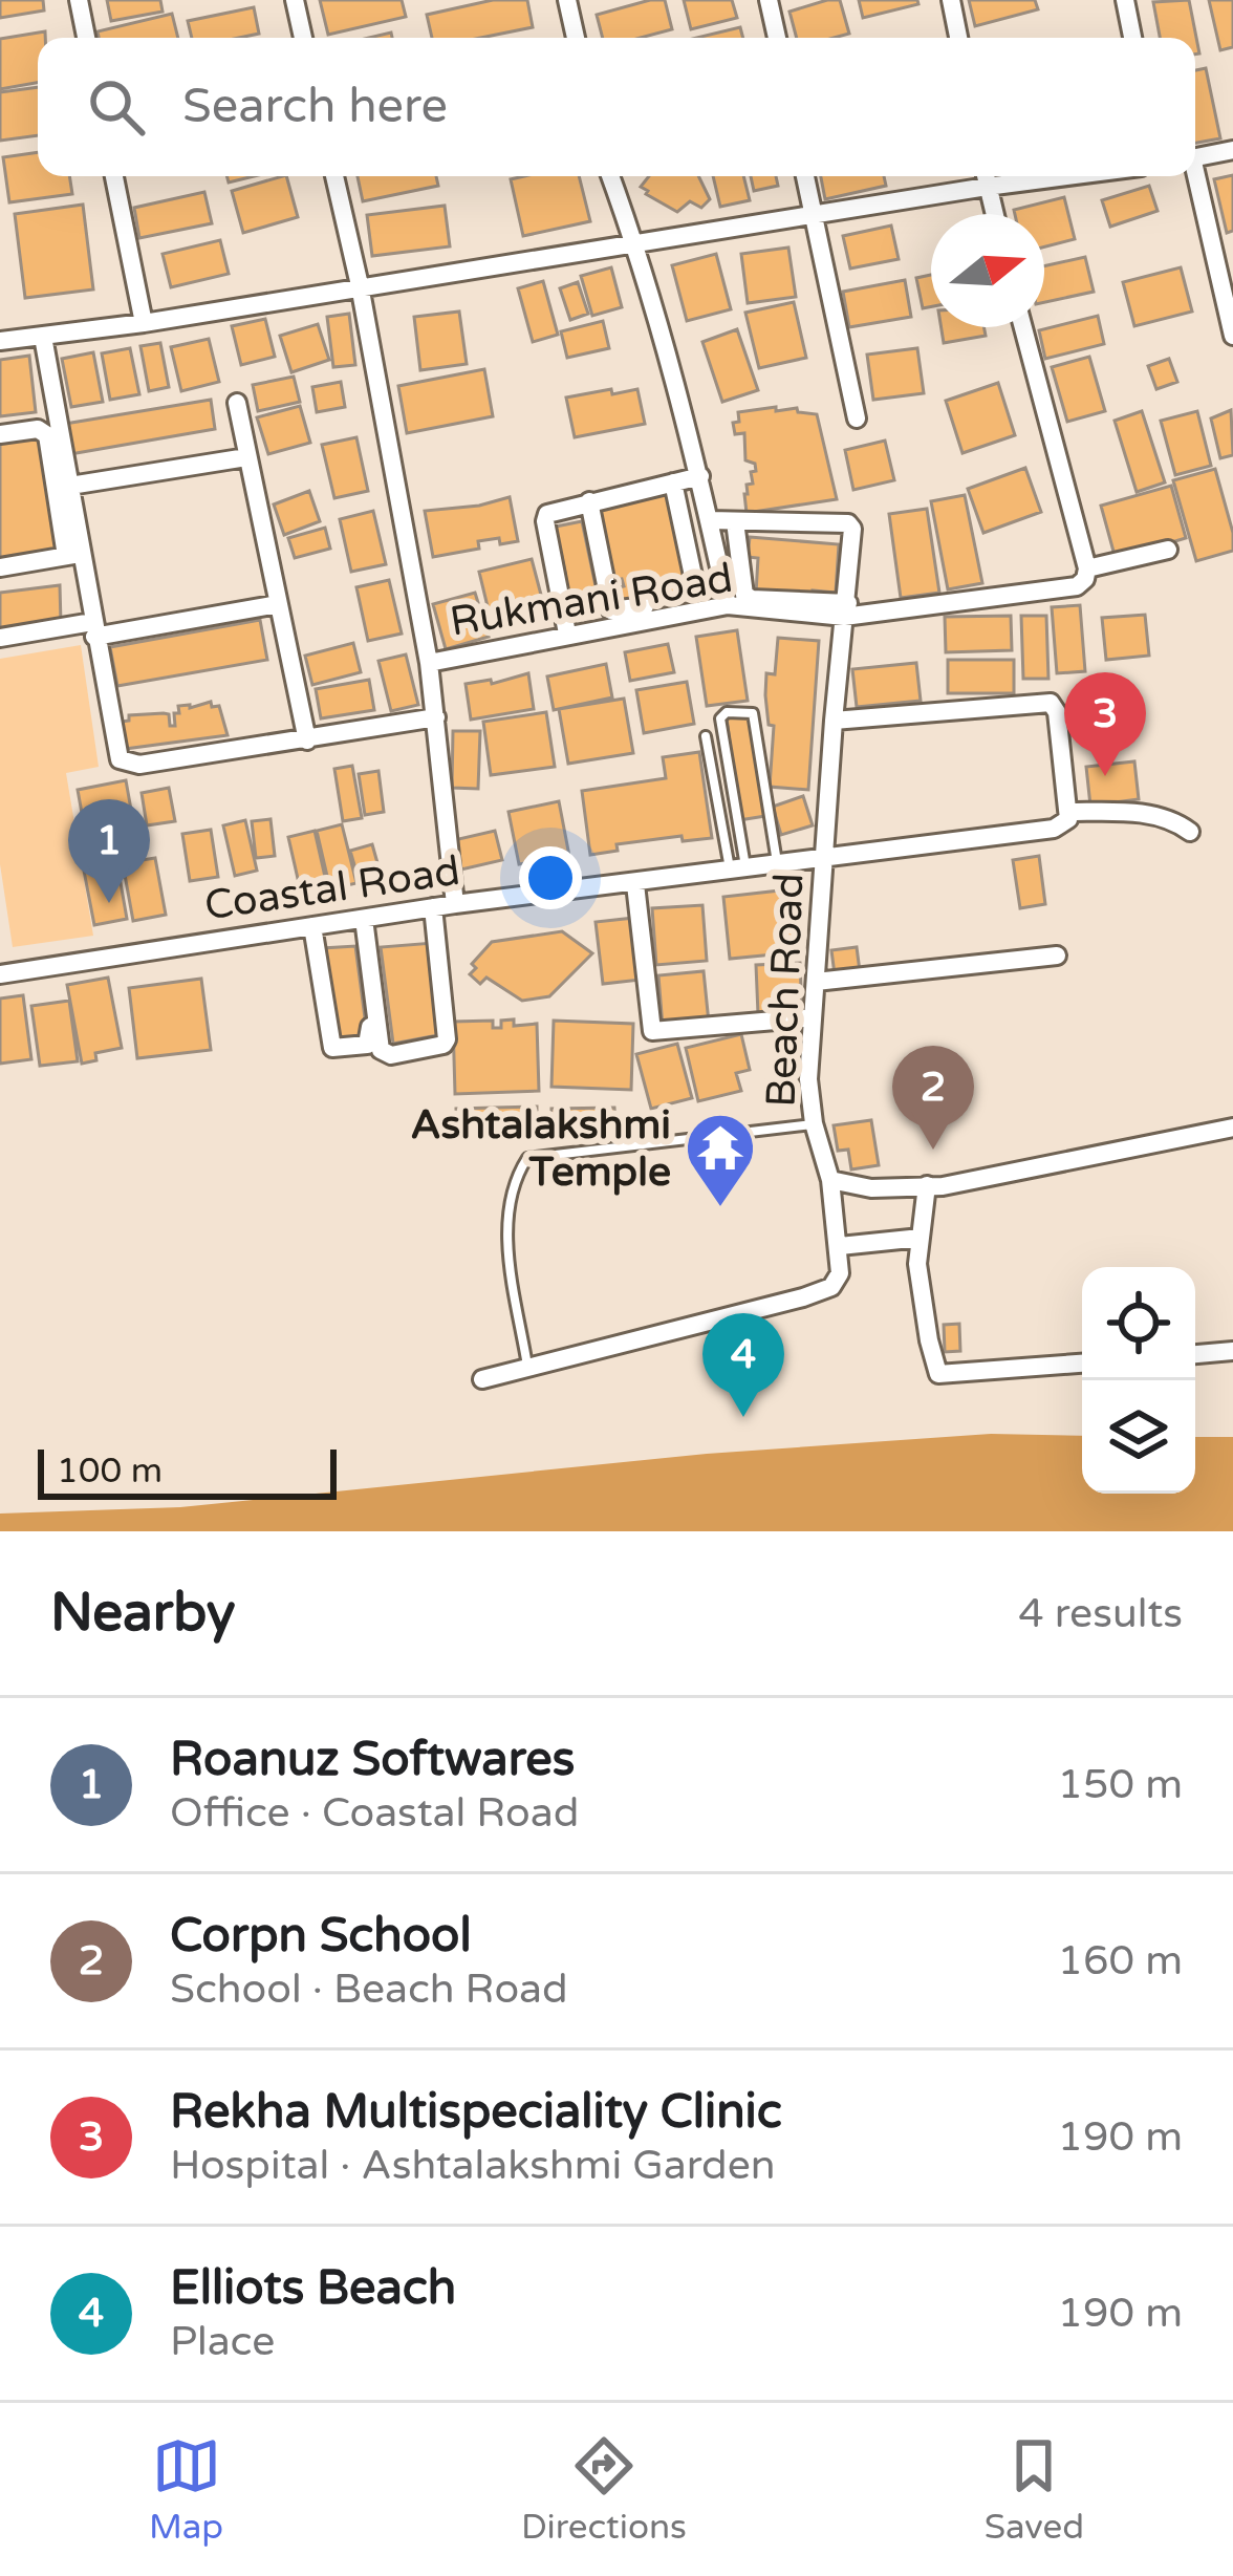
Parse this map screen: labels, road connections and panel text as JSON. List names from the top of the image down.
{
  "streets": {
    "street": ["Rukmani Road", "Coastal Road", "Beach Road"]
  },
  "crossings": [
    ["Rukmani Road", "Beach Road"],
    ["Coastal Road", "Beach Road"]
  ],
  "places": {
    "temple": ["Ashtalakshmi Temple"]
  },
  "scale_bar": "100 m",
  "north": "right",
  "page": {
    "search": "Search here",
    "pins": [
      "3",
      "1",
      "2",
      "4"
    ],
    "scale": "100 m",
    "heading": ["Nearby", "4 results"],
    "list": [
      {
        "mark": "1",
        "name": "Roanuz Softwares",
        "note": "Office · Coastal Road",
        "value": "150 m"
      },
      {
        "mark": "2",
        "name": "Corpn School",
        "note": "School · Beach Road",
        "value": "160 m"
      },
      {
        "mark": "3",
        "name": "Rekha Multispeciality Clinic",
        "note": "Hospital · Ashtalakshmi Garden",
        "value": "190 m"
      },
      {
        "mark": "4",
        "name": "Elliots Beach",
        "note": "Place",
        "value": "190 m"
      }
    ],
    "nav": ["Map", "Directions", "Saved"]
  }
}
